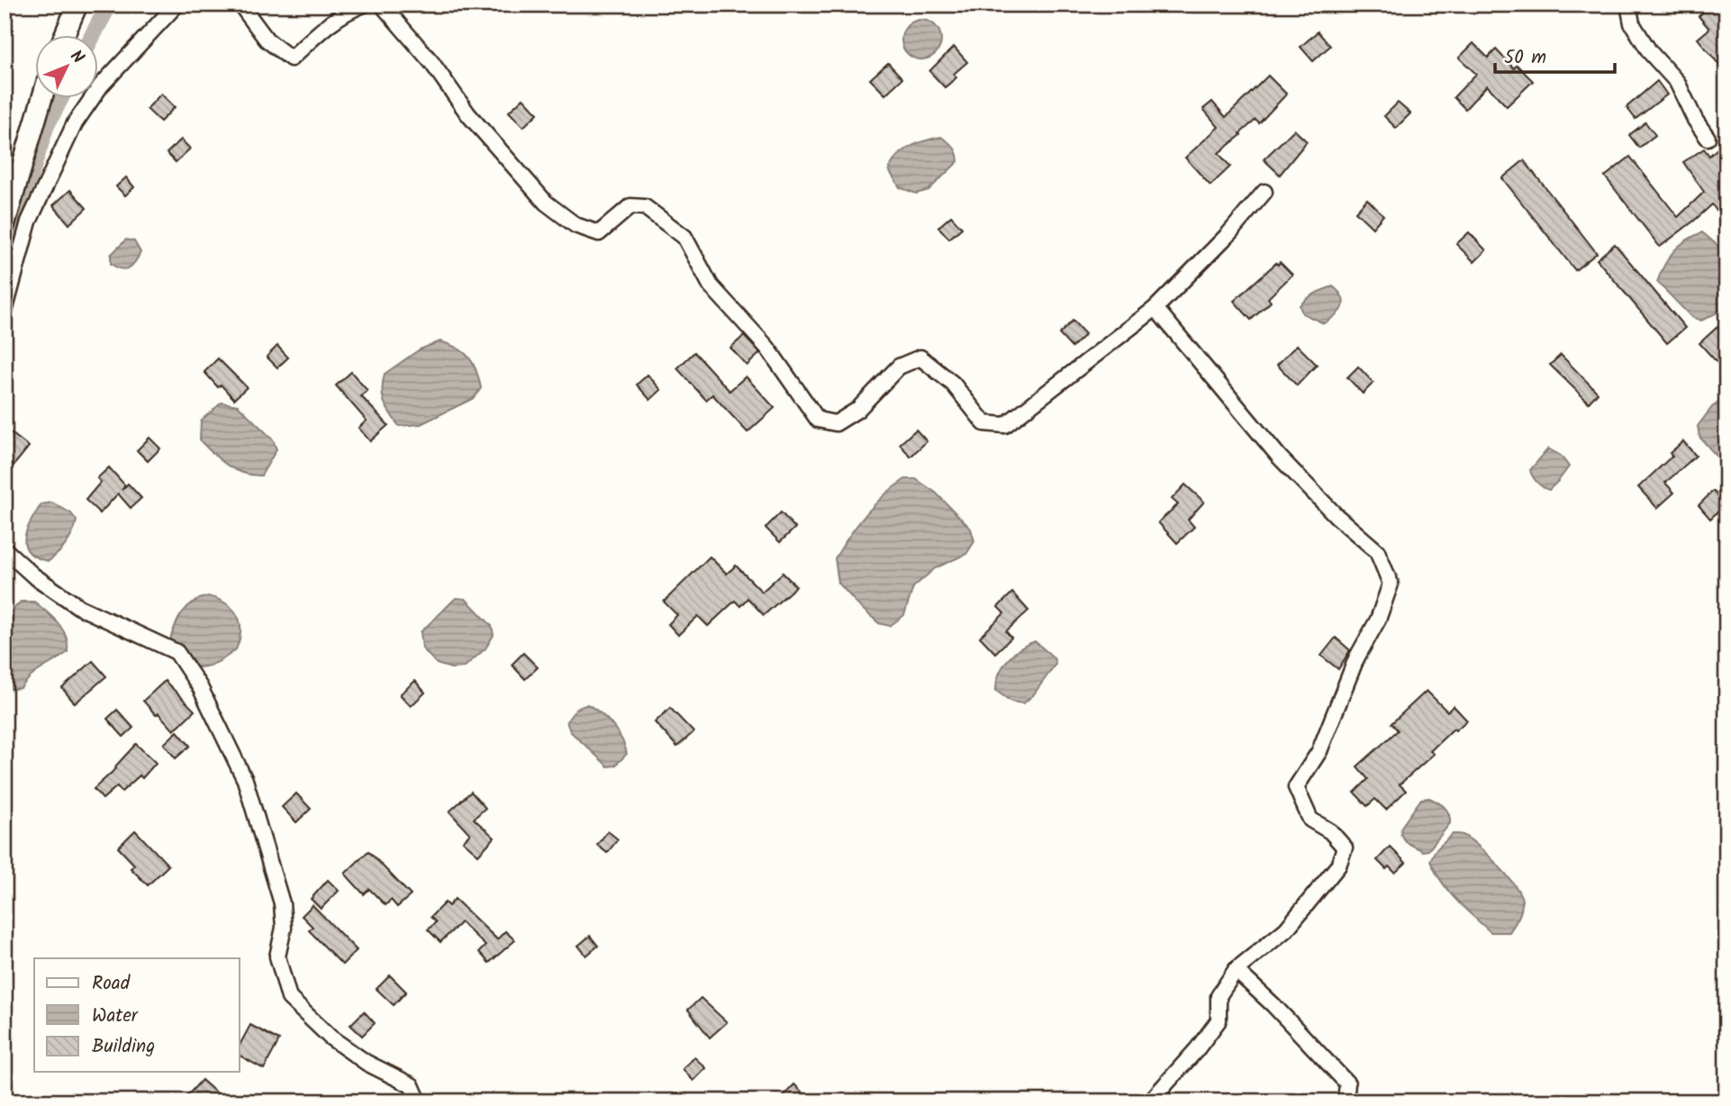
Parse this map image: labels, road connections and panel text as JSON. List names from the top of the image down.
{
  "legend": ["Road", "Water", "Building"],
  "scale_bar": "50 m",
  "north": "top right"
}
